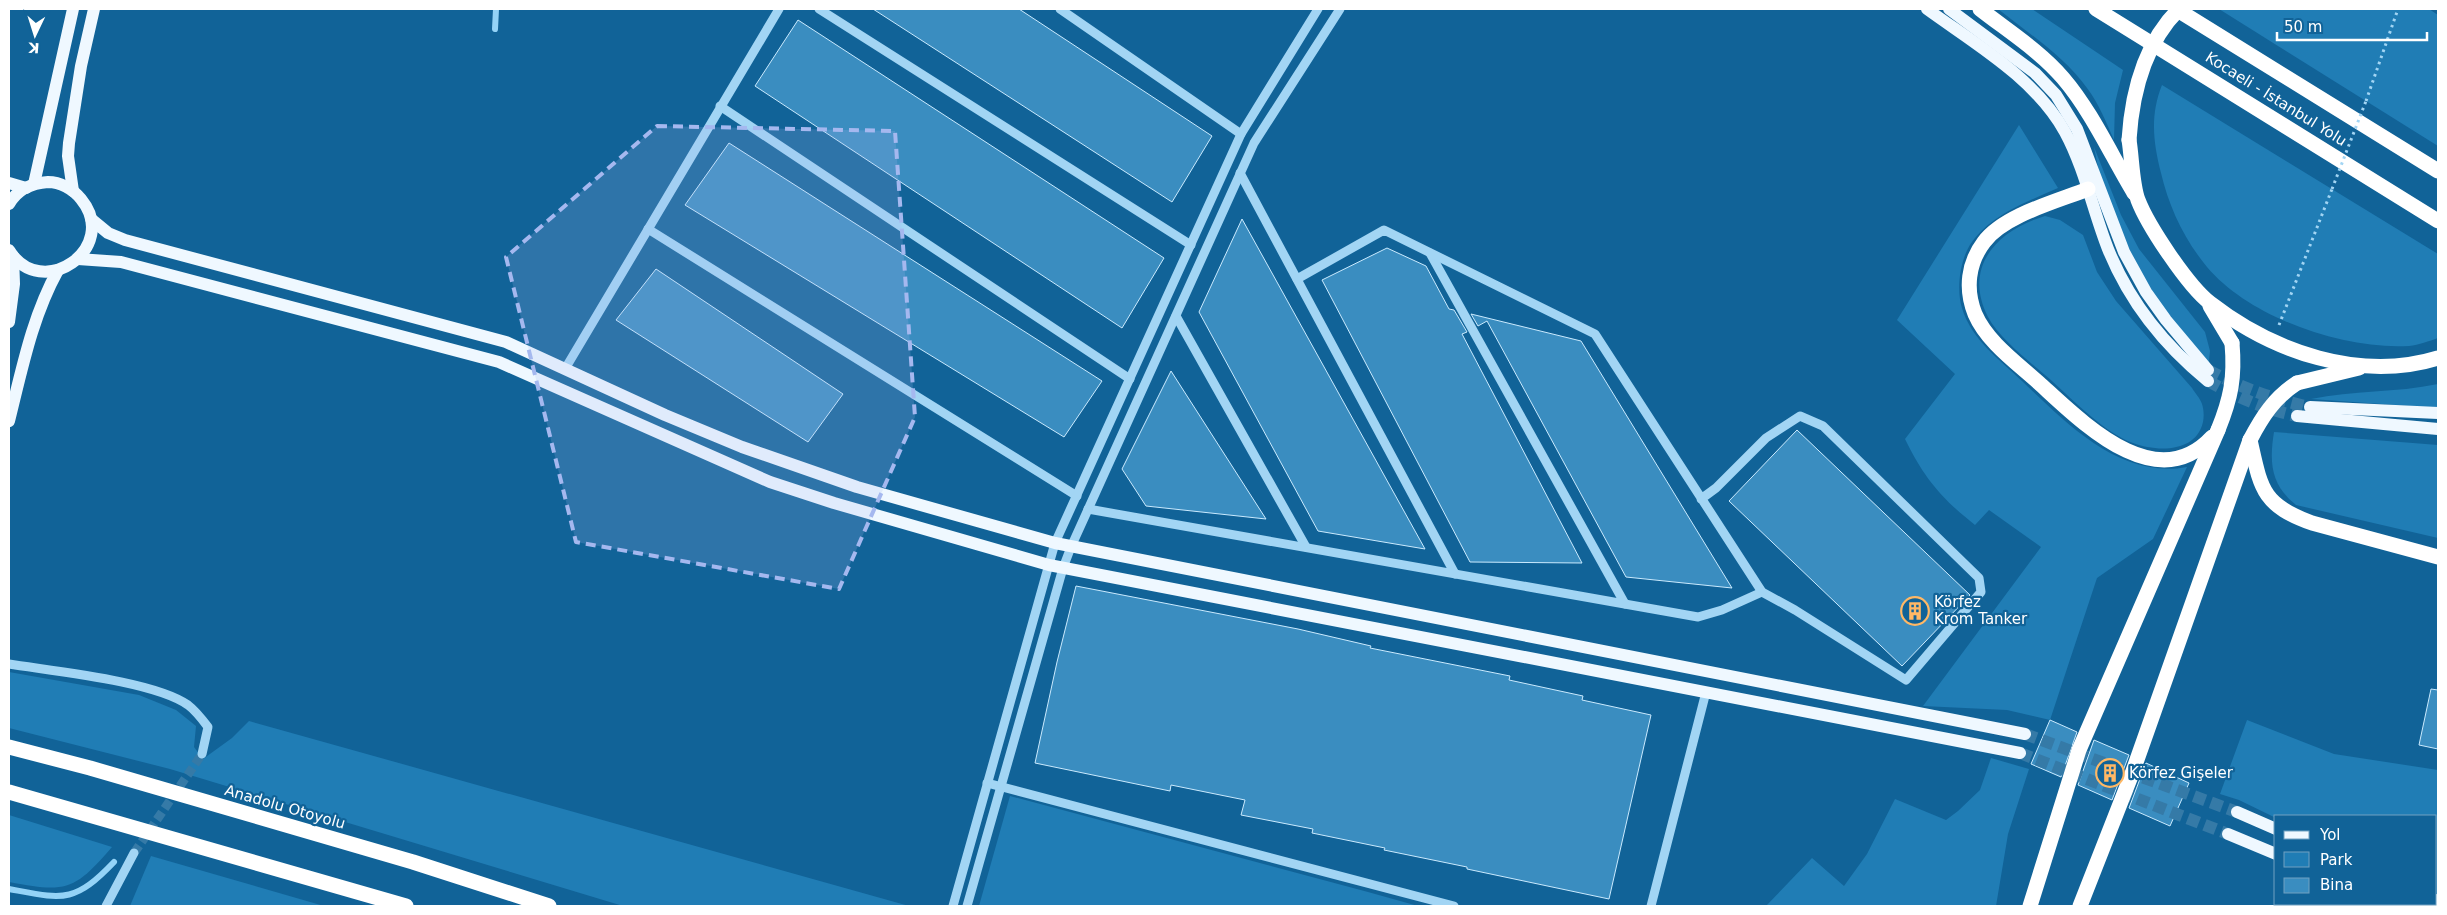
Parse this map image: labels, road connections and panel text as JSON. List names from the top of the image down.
{
  "streets": {
    "highway": ["Kocaeli - İstanbul Yolu", "Anadolu Otoyolu"]
  },
  "places": {
    "building": ["Körfez Krom Tanker", "Körfez Gişeler"]
  },
  "legend": ["Yol", "Park", "Bina"],
  "scale_bar": "50 m",
  "north": "bottom"
}
